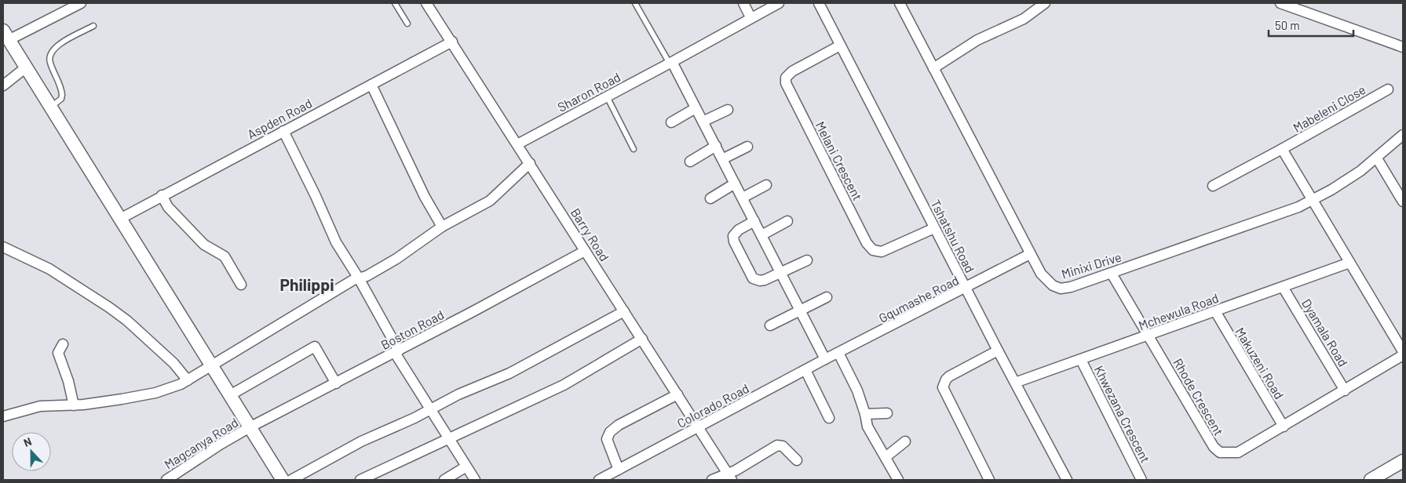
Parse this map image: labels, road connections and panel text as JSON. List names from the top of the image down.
{
  "streets": {
    "street": [
      "Sharon Road",
      "Mabeleni Close",
      "Aspden Road",
      "Melani Crescent",
      "Barry Road",
      "Tshatshu Road",
      "Minixi Drive",
      "Gqumashe Road",
      "Mchewula Road",
      "Boston Road",
      "Dyamala Road",
      "Makuzeni Road",
      "Rhode Crescent",
      "Colorado Road",
      "Khwezana Crescent",
      "Magcanya Road"
    ]
  },
  "crossings": [
    ["Sharon Road", "Barry Road"],
    ["Aspden Road", "Barry Road"],
    ["Melani Crescent", "Tshatshu Road"],
    ["Barry Road", "Boston Road"],
    ["Barry Road", "Colorado Road"],
    ["Tshatshu Road", "Gqumashe Road"],
    ["Tshatshu Road", "Mchewula Road"],
    ["Minixi Drive", "Gqumashe Road"],
    ["Minixi Drive", "Rhode Crescent"],
    ["Gqumashe Road", "Colorado Road"],
    ["Mchewula Road", "Dyamala Road"],
    ["Mchewula Road", "Makuzeni Road"],
    ["Mchewula Road", "Rhode Crescent"],
    ["Mchewula Road", "Khwezana Crescent"],
    ["Boston Road", "Magcanya Road"],
    ["Dyamala Road", "Rhode Crescent"],
    ["Makuzeni Road", "Rhode Crescent"]
  ],
  "districts": ["Philippi"],
  "scale_bar": "50 m",
  "north": "top"
}
